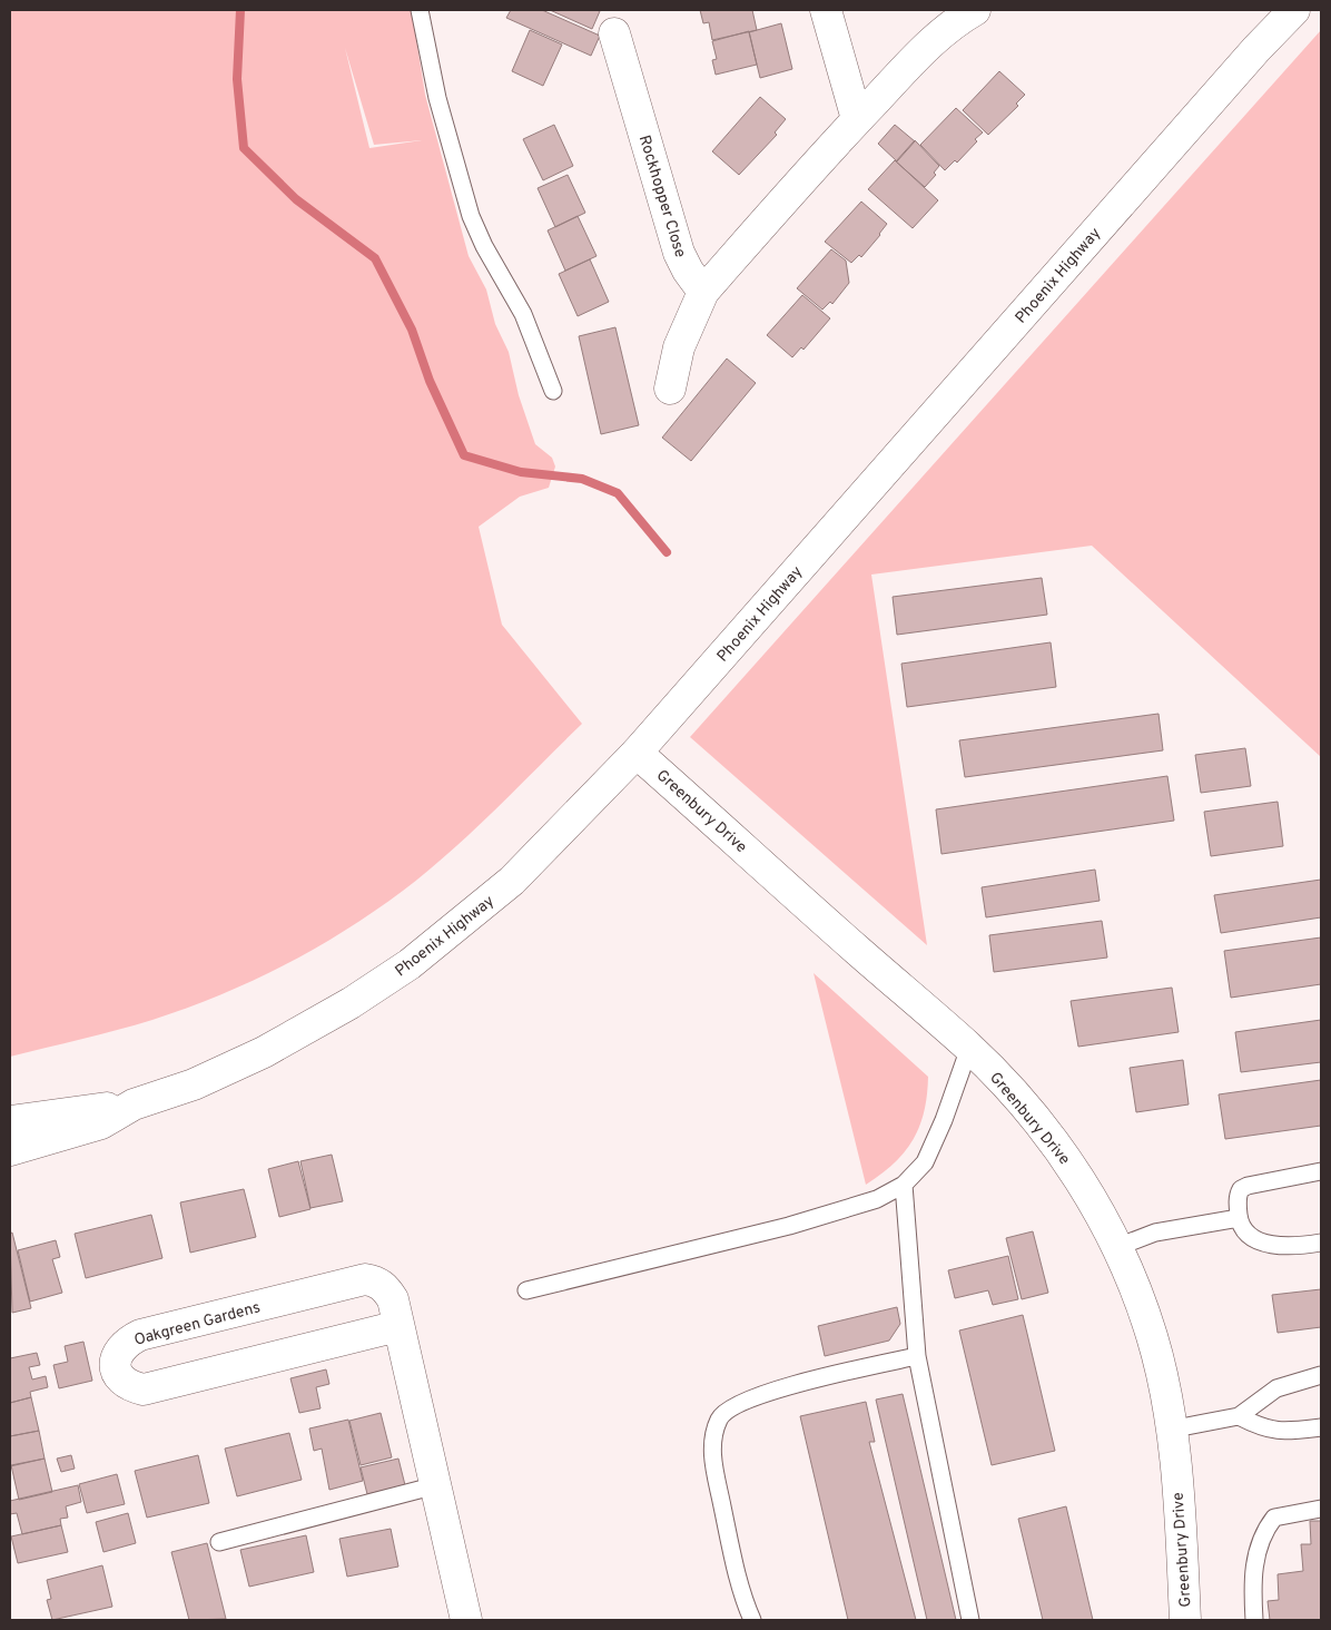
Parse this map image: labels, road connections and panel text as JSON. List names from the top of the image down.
{
  "streets": {
    "street": [
      "Rockhopper Close",
      "Phoenix Highway",
      "Greenbury Drive",
      "Oakgreen Gardens"
    ]
  },
  "crossings": [
    ["Phoenix Highway", "Greenbury Drive"]
  ]
}
